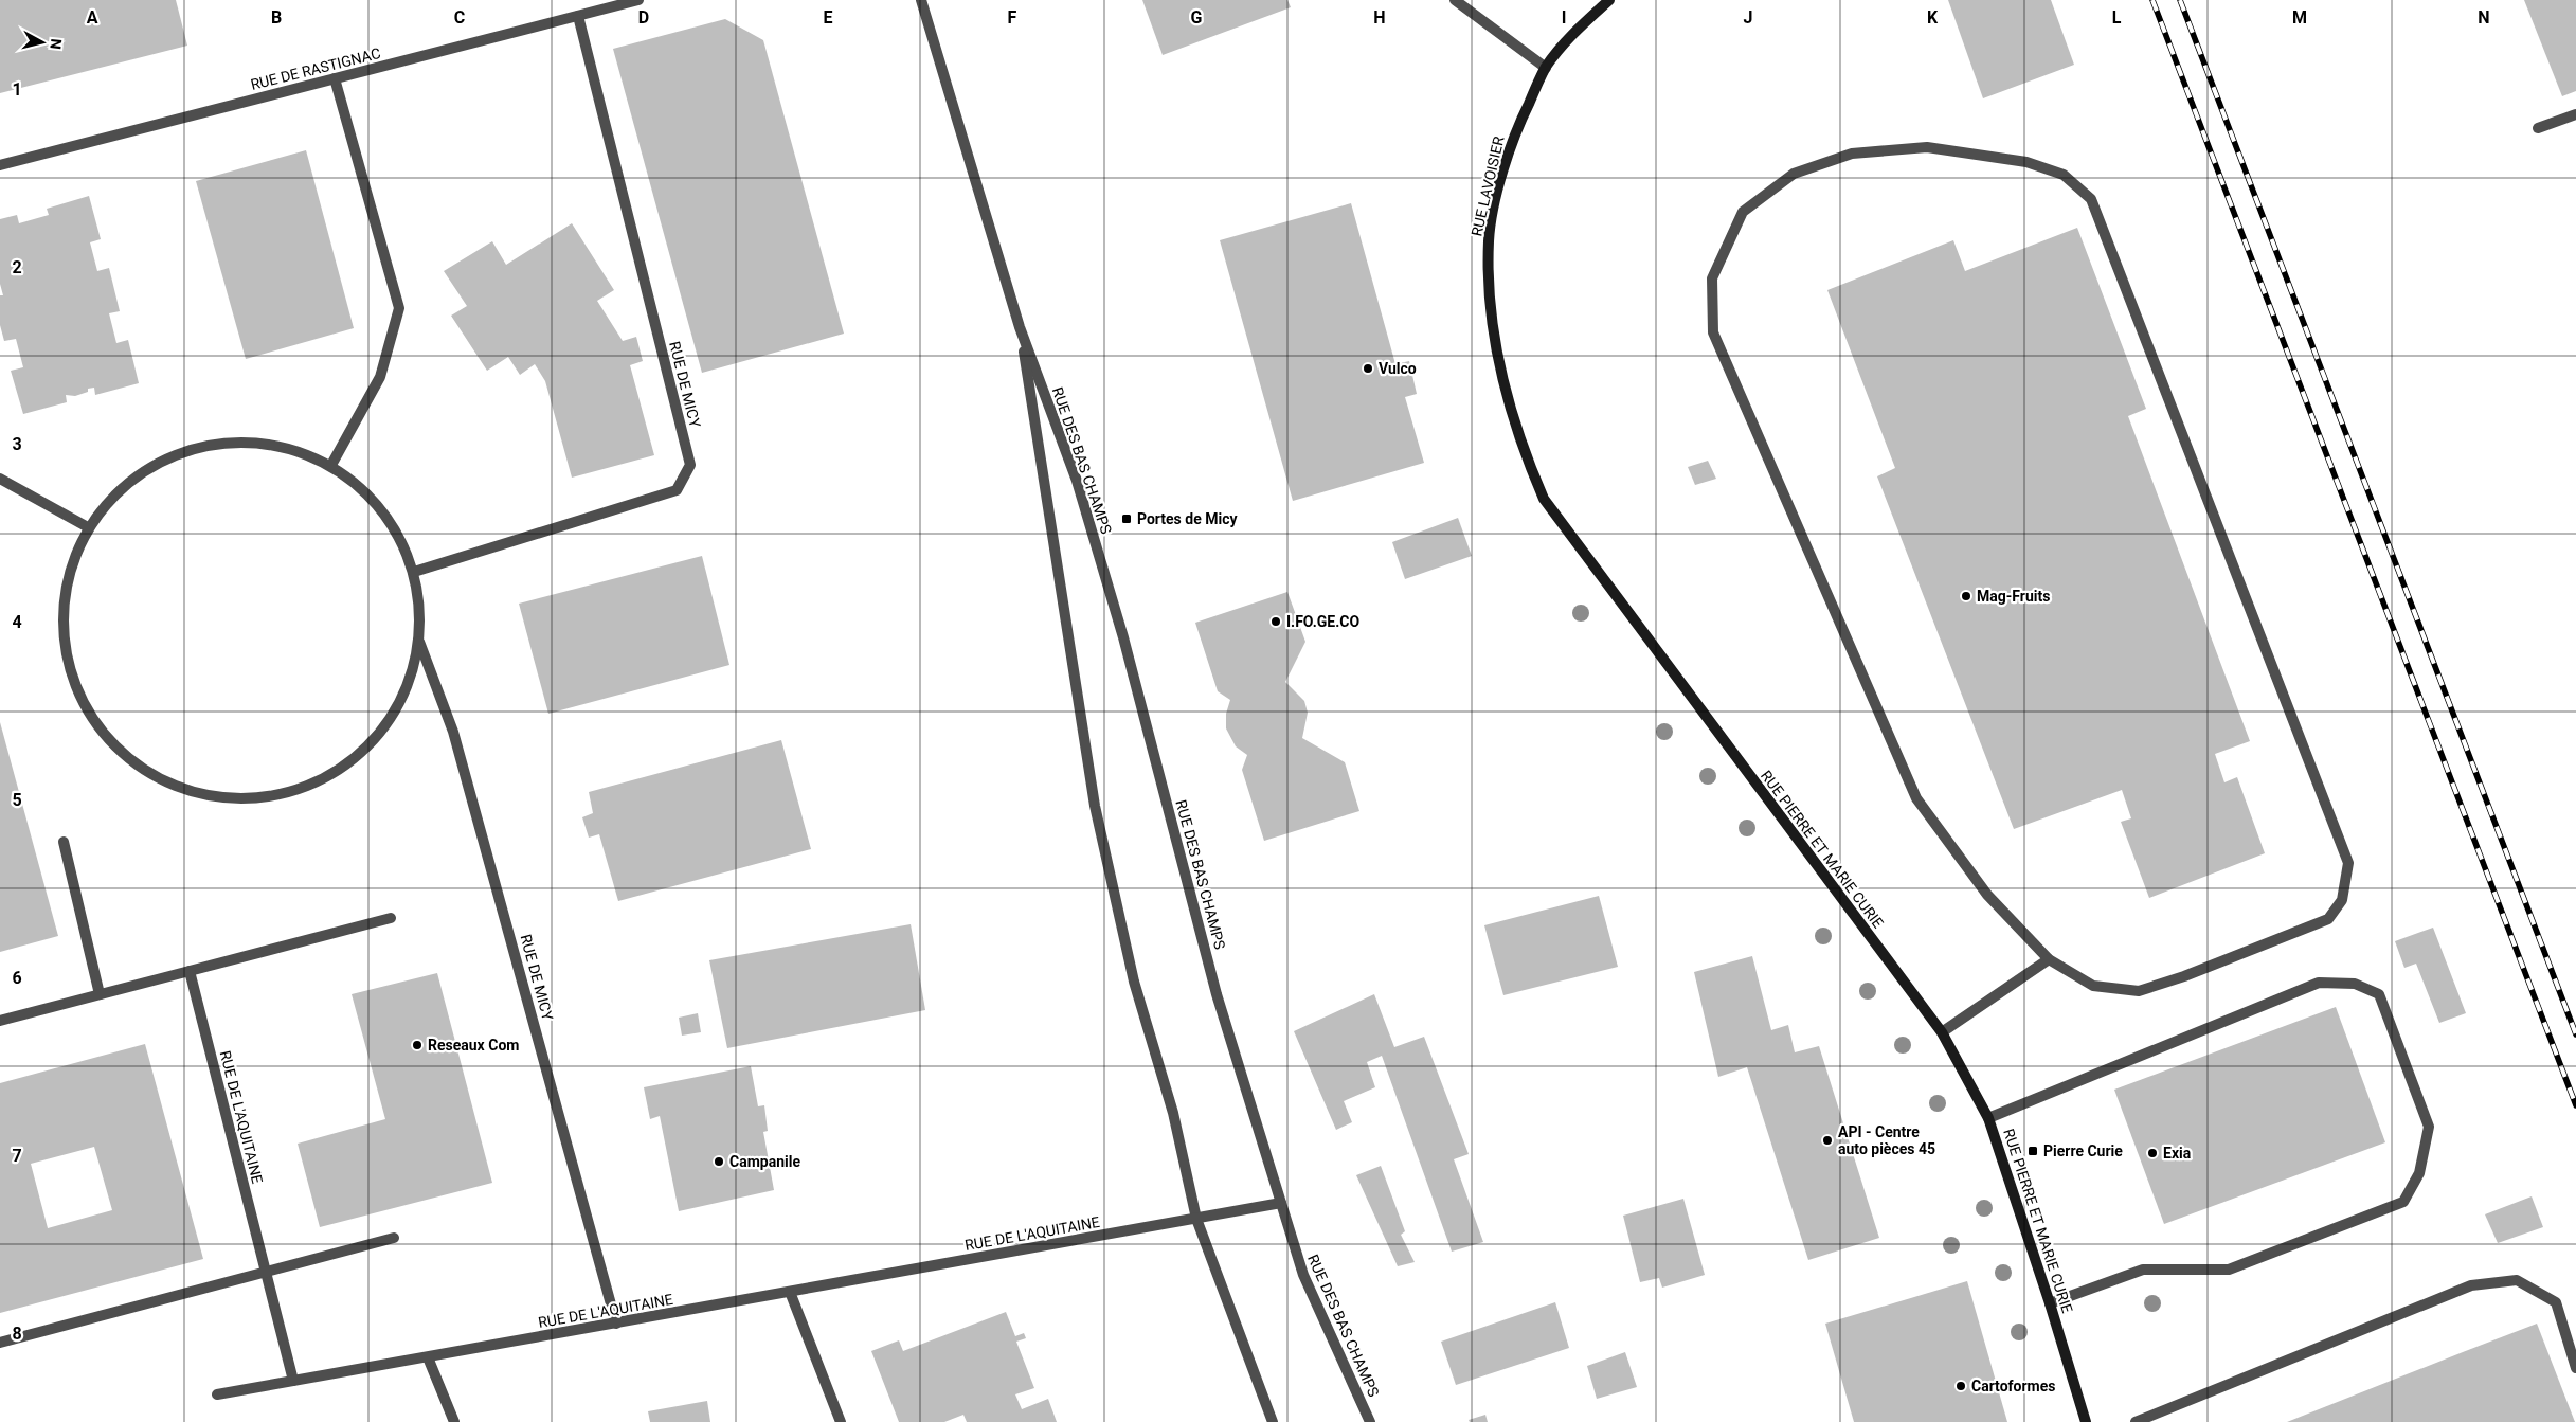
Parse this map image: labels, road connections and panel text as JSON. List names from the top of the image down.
{
  "streets": {
    "street": [
      "RUE DE RASTIGNAC",
      "RUE LAVOISIER",
      "RUE DE MICY",
      "RUE DES BAS CHAMPS",
      "RUE PIERRE ET MARIE CURIE",
      "RUE DE L'AQUITAINE"
    ]
  },
  "crossings": [
    ["RUE DE RASTIGNAC", "RUE DE MICY"],
    ["RUE LAVOISIER", "RUE PIERRE ET MARIE CURIE"],
    ["RUE DE MICY", "RUE DE L'AQUITAINE"],
    ["RUE DES BAS CHAMPS", "RUE DE L'AQUITAINE"]
  ],
  "places": {
    "other": [
      "Vulco",
      "Mag-Fruits",
      "I.FO.GE.CO",
      "Reseaux Com",
      "API - Centre auto pièces 45",
      "Exia",
      "Campanile",
      "Cartoformes"
    ],
    "transit": ["Portes de Micy", "Pierre Curie"]
  },
  "north": "right",
  "grid": {
    "columns": [
      "A",
      "B",
      "C",
      "D",
      "E",
      "F",
      "G",
      "H",
      "I",
      "J",
      "K",
      "L",
      "M",
      "N"
    ],
    "rows": [
      "1",
      "2",
      "3",
      "4",
      "5",
      "6",
      "7",
      "8"
    ]
  }
}
